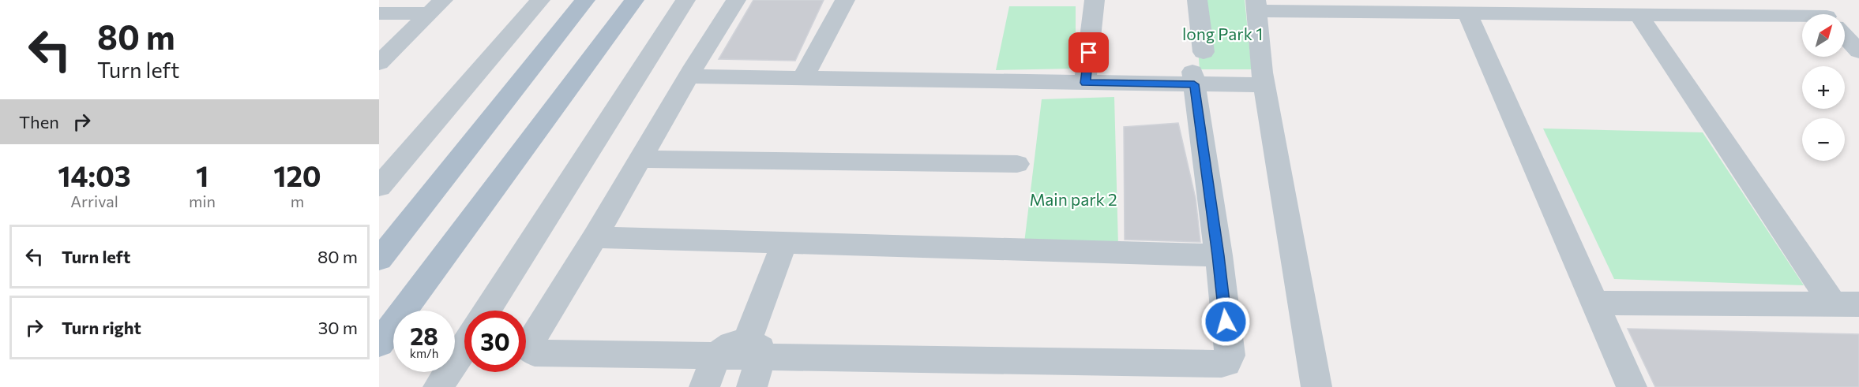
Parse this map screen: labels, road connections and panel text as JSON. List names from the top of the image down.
{
  "parks": ["long Park 1", "Main park 2"],
  "north": "top right",
  "page": {
    "turn": ["80 m", "Turn left"],
    "map_buttons": ["+", "−"],
    "then": "Then",
    "eta": [
      "14:03",
      "Arrival",
      "1",
      "min",
      "120",
      "m"
    ],
    "list": [
      {
        "name": "Turn left",
        "value": "80 m"
      },
      {
        "name": "Turn right",
        "value": "30 m"
      }
    ],
    "speed": "28 km/h",
    "limit": "30"
  }
}
